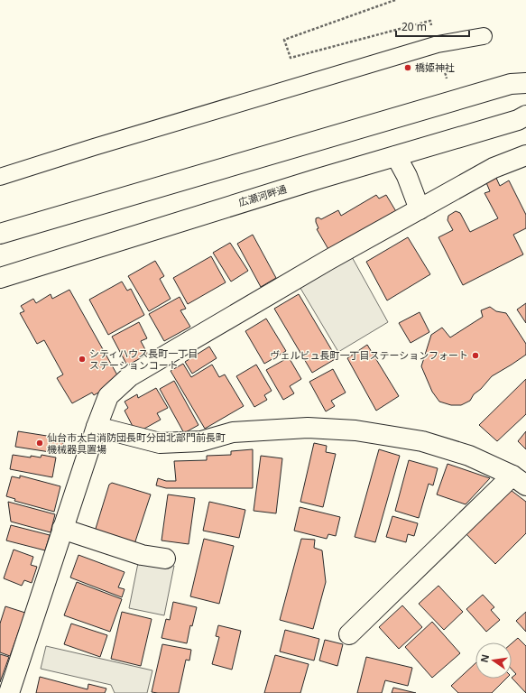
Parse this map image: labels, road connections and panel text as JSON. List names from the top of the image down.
{
  "streets": {
    "street": ["広瀬河畔通"]
  },
  "places": [
    "橋姫神社",
    "ヴェルビュ長町一丁目ステーションフォート",
    "シティハウス長町一丁目 ステーションコート",
    "仙台市太白消防団長町分団北部門前長町 機械器具置場"
  ],
  "scale_bar": "20 m",
  "north": "left"
}
